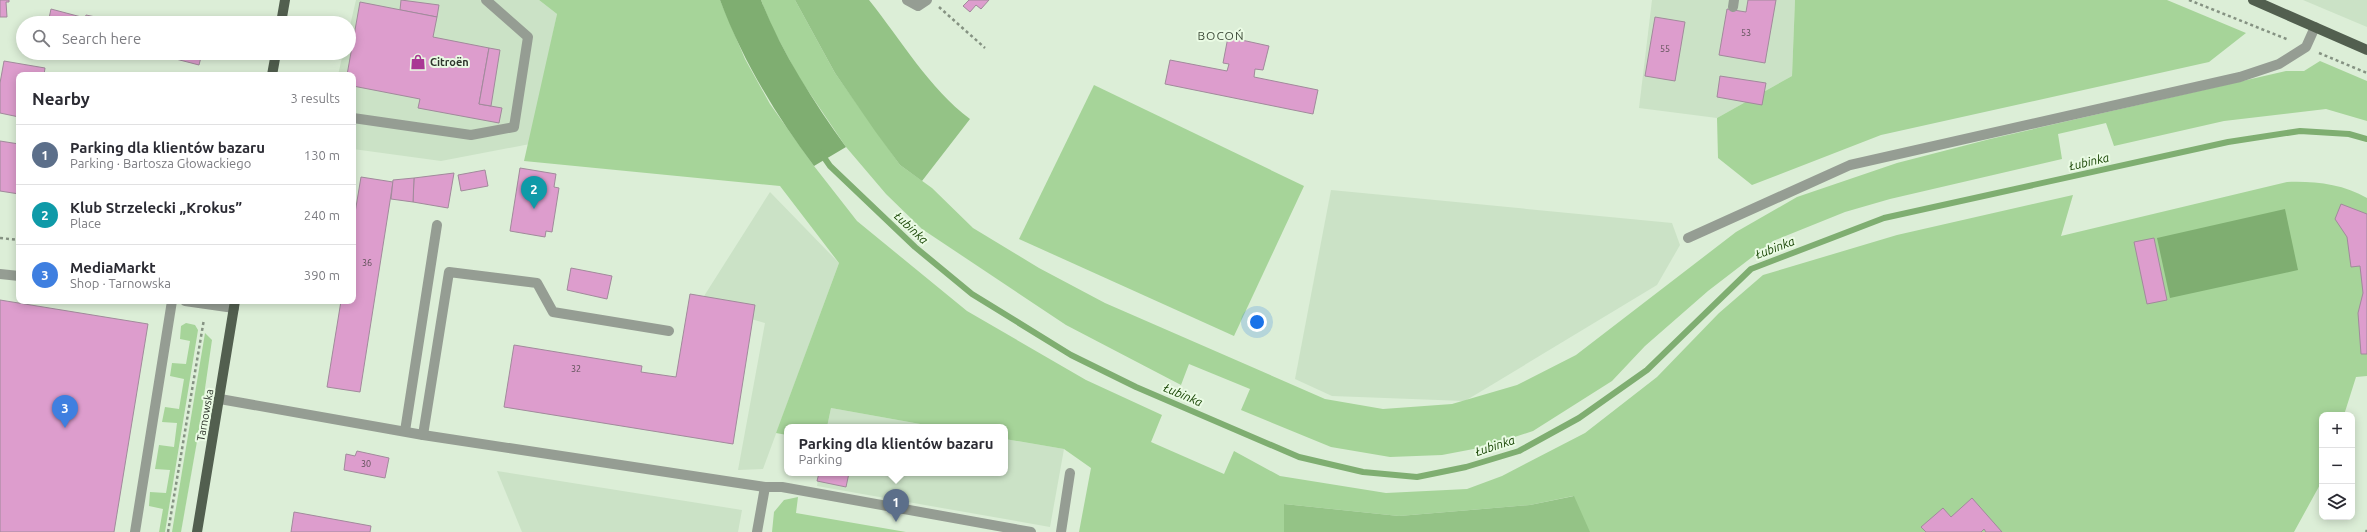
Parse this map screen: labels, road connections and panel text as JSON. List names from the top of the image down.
{
  "streets": {
    "main road": ["Tarnowska"]
  },
  "districts": ["BOCOŃ"],
  "water": ["Łubinka"],
  "places": {
    "shop": ["Citroën"]
  },
  "house_numbers": [
    "53",
    "55",
    "36",
    "32",
    "30"
  ],
  "page": {
    "search": "Search here",
    "heading": ["Nearby", "3 results"],
    "list": [
      {
        "mark": "1",
        "name": "Parking dla klientów bazaru",
        "note": "Parking · Bartosza Głowackiego",
        "value": "130 m"
      },
      {
        "mark": "2",
        "name": "Klub Strzelecki „Krokus”",
        "note": "Place",
        "value": "240 m"
      },
      {
        "mark": "3",
        "name": "MediaMarkt",
        "note": "Shop · Tarnowska",
        "value": "390 m"
      }
    ],
    "pins": ["2", "3", "1"],
    "map_buttons": ["+", "−"],
    "popup": ["Parking dla klientów bazaru", "Parking"]
  }
}
